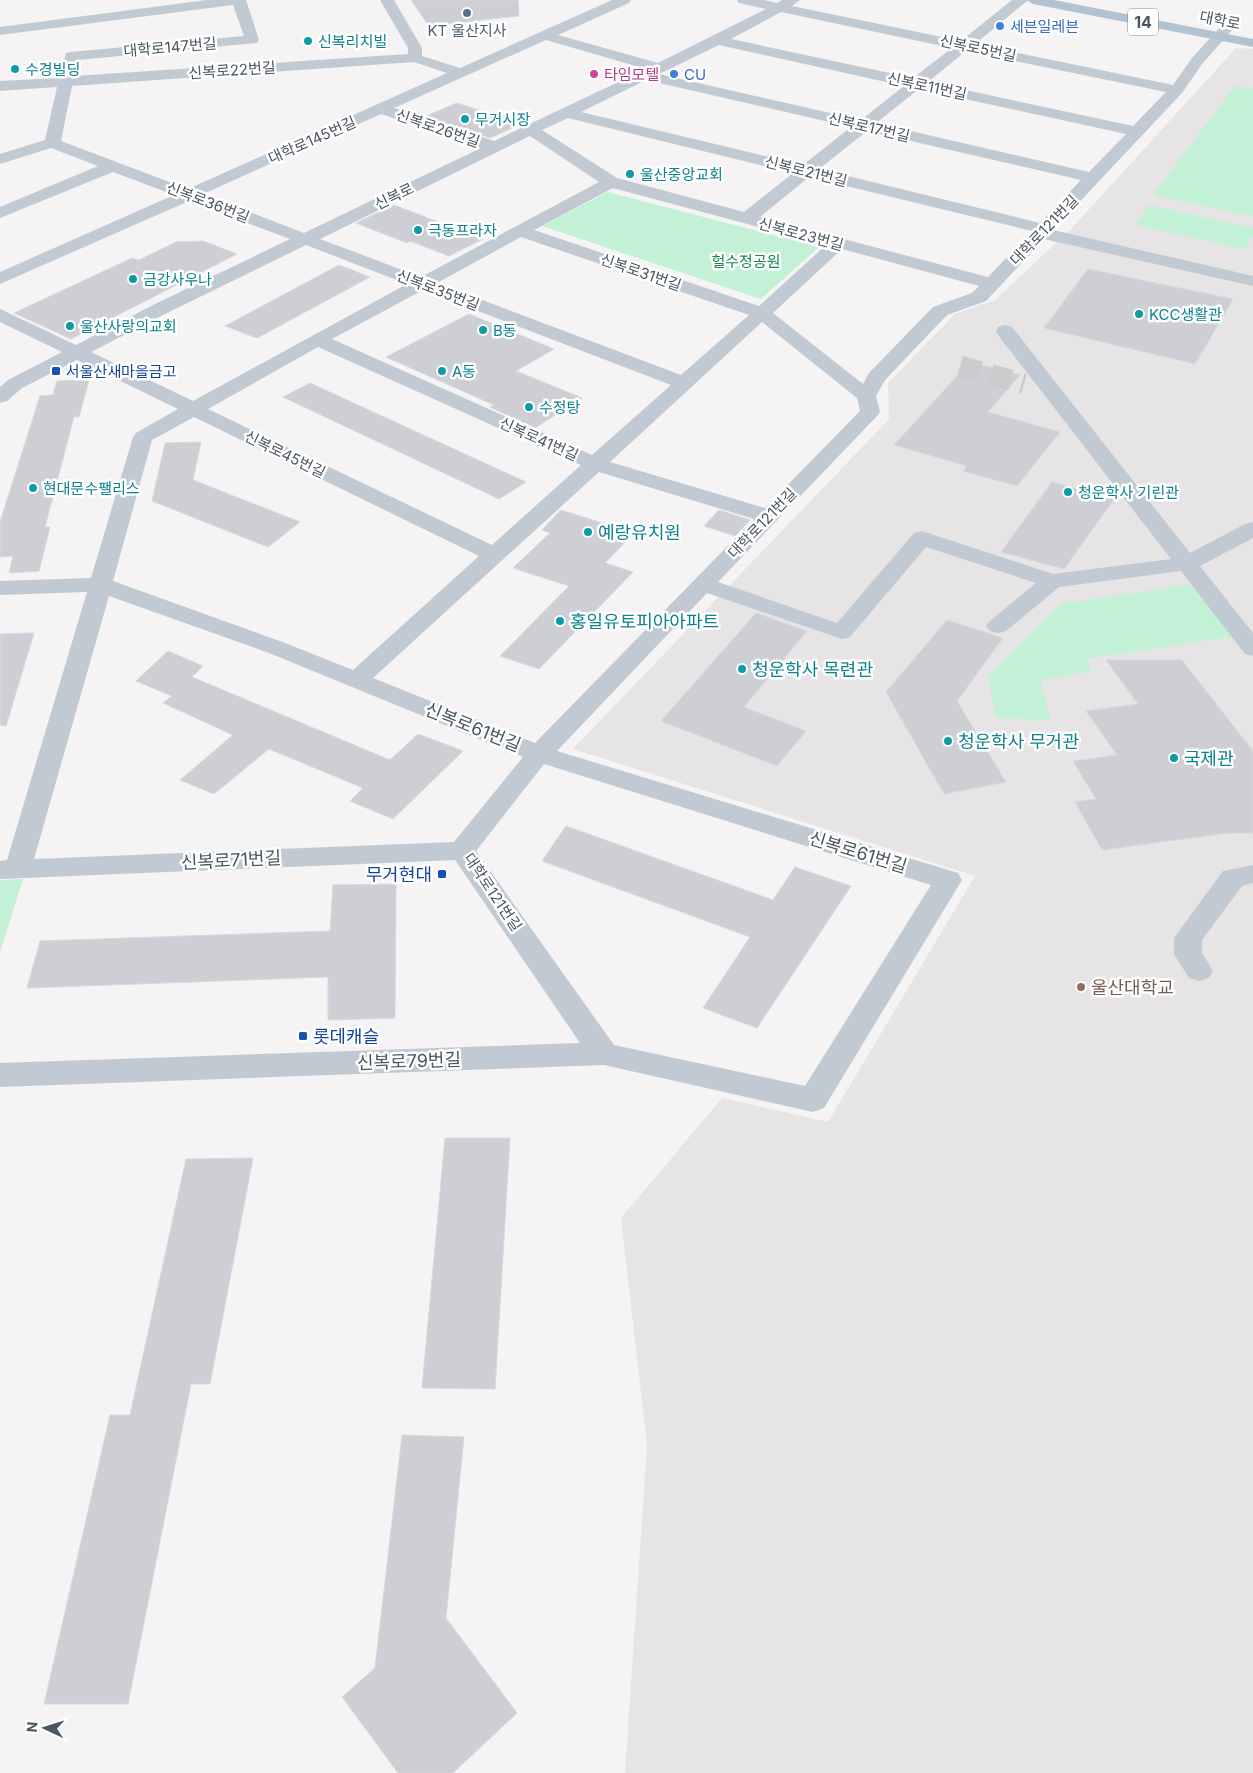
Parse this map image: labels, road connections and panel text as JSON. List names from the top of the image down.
{
  "streets": {
    "main road": ["대학로", "14"],
    "street": [
      "대학로147번길",
      "신복로5번길",
      "신복로22번길",
      "신복로11번길",
      "신복로17번길",
      "신복로26번길",
      "대학로145번길",
      "신복로21번길",
      "신복로",
      "신복로36번길",
      "대학로121번길",
      "신복로23번길",
      "신복로31번길",
      "신복로35번길",
      "신복로41번길",
      "신복로45번길",
      "신복로61번길",
      "신복로71번길",
      "신복로79번길"
    ]
  },
  "crossings": [
    ["대학로", "대학로121번길"],
    ["대학로147번길", "신복로22번길"],
    ["신복로5번길", "신복로"],
    ["신복로5번길", "대학로121번길"],
    ["신복로22번길", "대학로145번길"],
    ["신복로11번길", "신복로"],
    ["신복로11번길", "대학로121번길"],
    ["신복로17번길", "대학로145번길"],
    ["신복로17번길", "신복로"],
    ["신복로17번길", "대학로121번길"],
    ["신복로26번길", "대학로145번길"],
    ["신복로26번길", "신복로"],
    ["대학로145번길", "신복로36번길"],
    ["신복로21번길", "신복로"],
    ["신복로21번길", "대학로121번길"],
    ["신복로", "신복로36번길"],
    ["신복로", "신복로23번길"],
    ["신복로", "신복로35번길"],
    ["신복로", "신복로45번길"],
    ["신복로36번길", "신복로35번길"],
    ["대학로121번길", "신복로23번길"],
    ["대학로121번길", "신복로31번길"],
    ["대학로121번길", "신복로41번길"],
    ["대학로121번길", "신복로61번길"],
    ["대학로121번길", "신복로71번길"],
    ["대학로121번길", "신복로79번길"],
    ["신복로61번길", "신복로79번길"]
  ],
  "parks": ["헐수정공원"],
  "places": {
    "other": [
      "KT 울산지사",
      "세븐일레븐",
      "신복리치빌",
      "수경빌딩",
      "타임모텔",
      "CU",
      "무거시장",
      "울산중앙교회",
      "극동프라자",
      "금강사우나",
      "KCC생활관",
      "울산사랑의교회",
      "B동",
      "A동",
      "수정탕",
      "현대문수팰리스",
      "청운학사 기린관",
      "예랑유치원",
      "홍일유토피아아파트",
      "청운학사 목련관",
      "청운학사 무거관",
      "국제관",
      "울산대학교"
    ],
    "transit": ["서울산새마을금고", "무거현대", "롯데캐슬"]
  },
  "north": "left"
}
